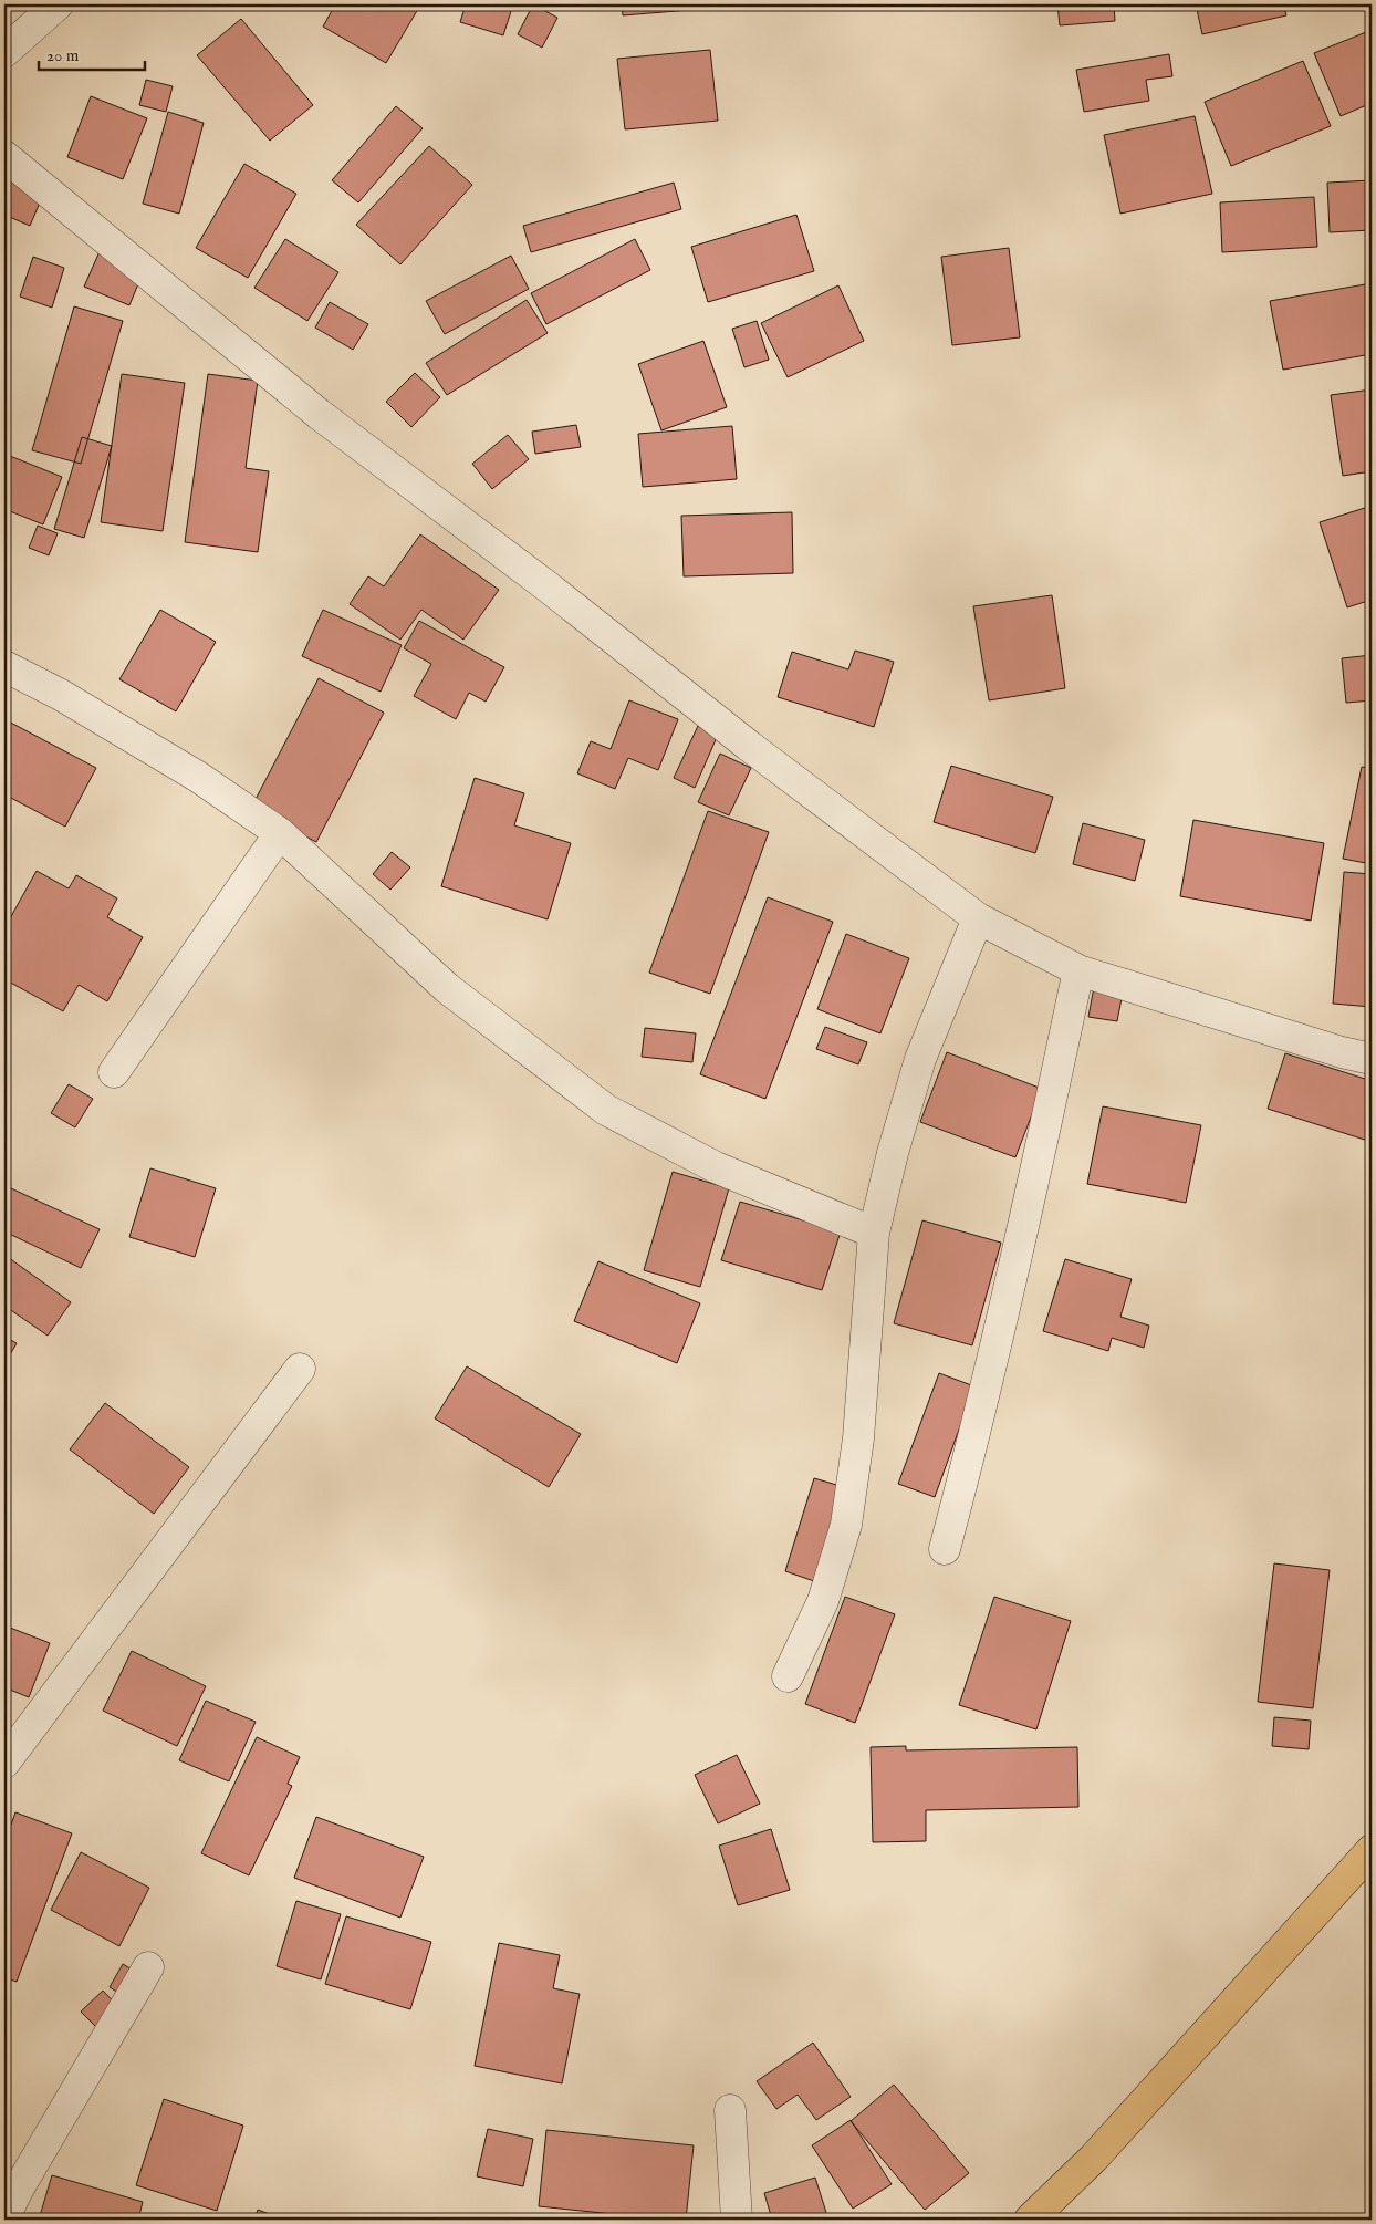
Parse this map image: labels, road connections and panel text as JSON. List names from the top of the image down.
{
  "scale_bar": "20 m"
}
